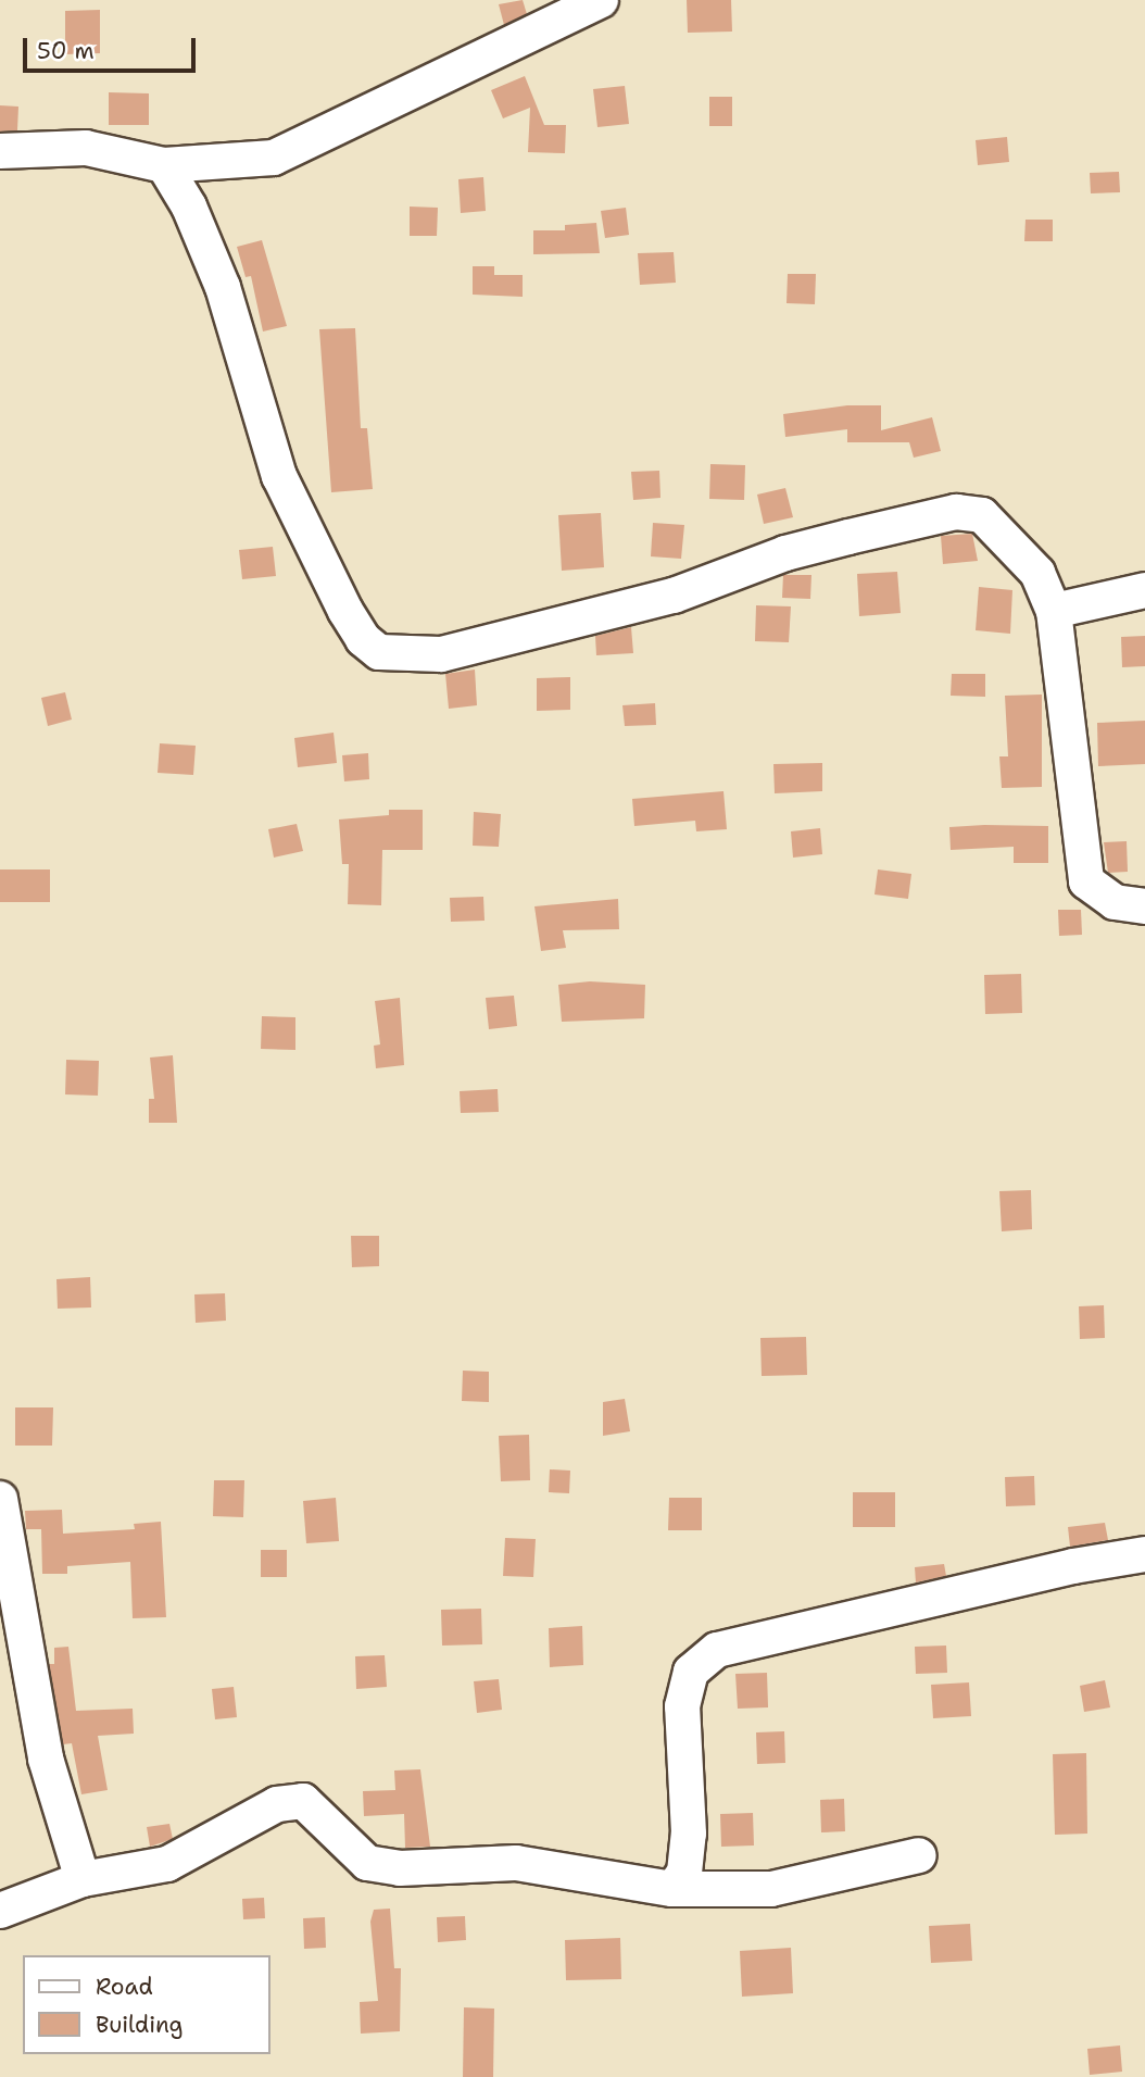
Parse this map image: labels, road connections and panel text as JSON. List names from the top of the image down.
{
  "legend": ["Road", "Building"],
  "scale_bar": "50 m"
}
